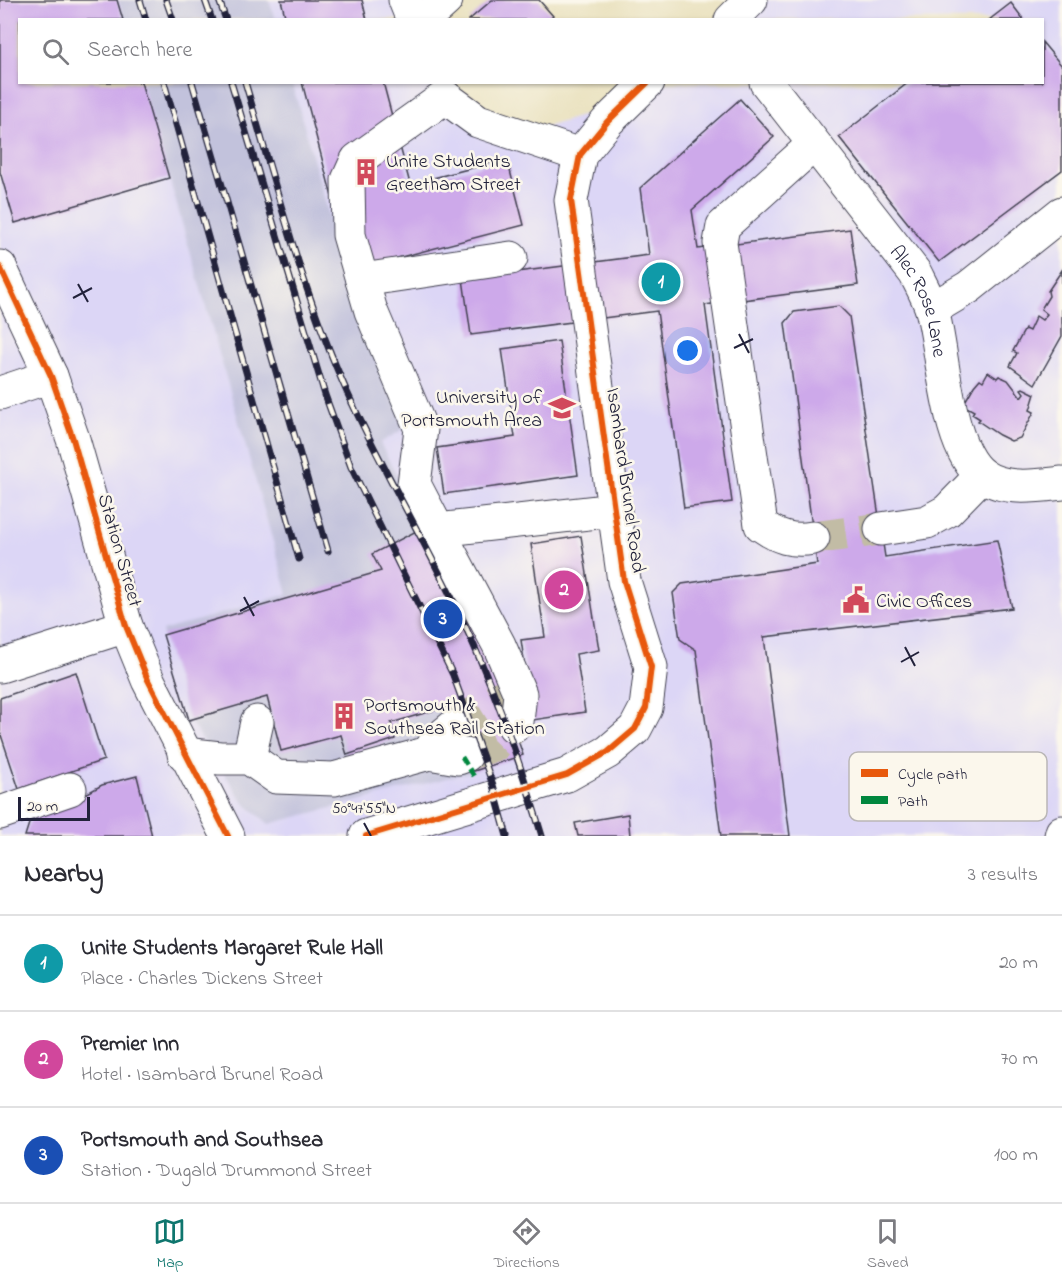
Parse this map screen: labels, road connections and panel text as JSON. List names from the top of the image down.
{
  "streets": {
    "street": ["Alec Rose Lane", "Isambard Brunel Road", "Station Street"]
  },
  "places": {
    "building": ["Unite Students Greetham Street", "Portsmouth & Southsea Rail Station"],
    "school or university": ["University of Portsmouth Area"],
    "public building": ["Civic Offices"]
  },
  "legend": ["Cycle path", "Path"],
  "scale_bar": "20 m",
  "page": {
    "search": "Search here",
    "pins": ["1", "2", "3"],
    "scale": "20 m",
    "heading": ["Nearby", "3 results"],
    "list": [
      {
        "mark": "1",
        "name": "Unite Students Margaret Rule Hall",
        "note": "Place · Charles Dickens Street",
        "value": "20 m"
      },
      {
        "mark": "2",
        "name": "Premier Inn",
        "note": "Hotel · Isambard Brunel Road",
        "value": "70 m"
      },
      {
        "mark": "3",
        "name": "Portsmouth and Southsea",
        "note": "Station · Dugald Drummond Street",
        "value": "100 m"
      }
    ],
    "nav": ["Map", "Directions", "Saved"]
  },
  "coordinates": ["50°47'55\"N"]
}
